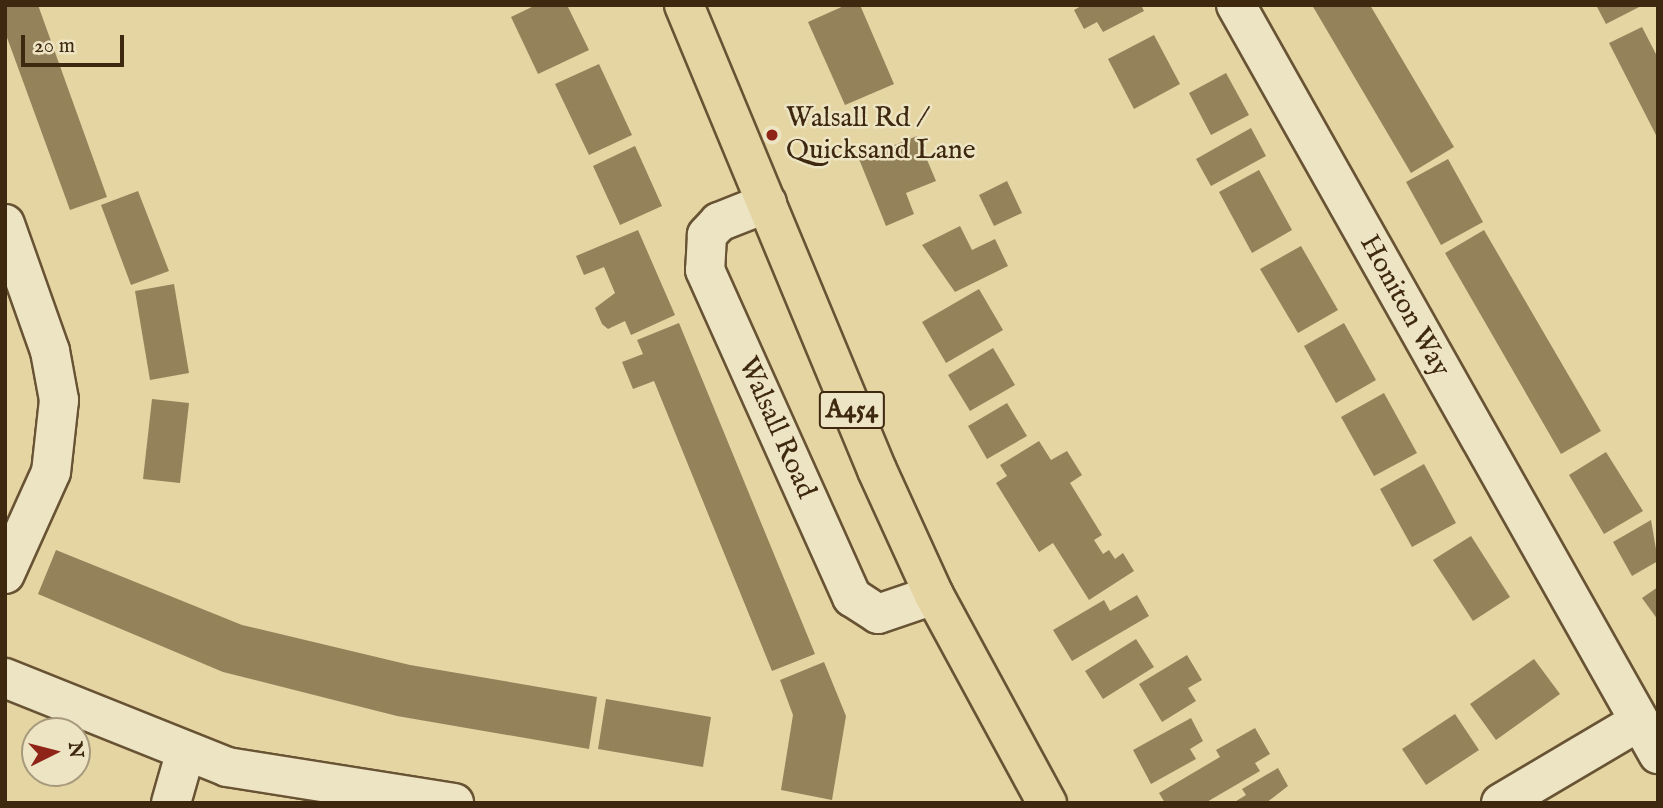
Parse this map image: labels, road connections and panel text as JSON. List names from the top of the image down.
{
  "streets": {
    "main road": ["A454"],
    "street": ["Honiton Way", "Walsall Road"]
  },
  "crossings": [
    ["A454", "Walsall Road"]
  ],
  "places": ["Walsall Rd / Quicksand Lane"],
  "scale_bar": "20 m",
  "north": "right"
}
